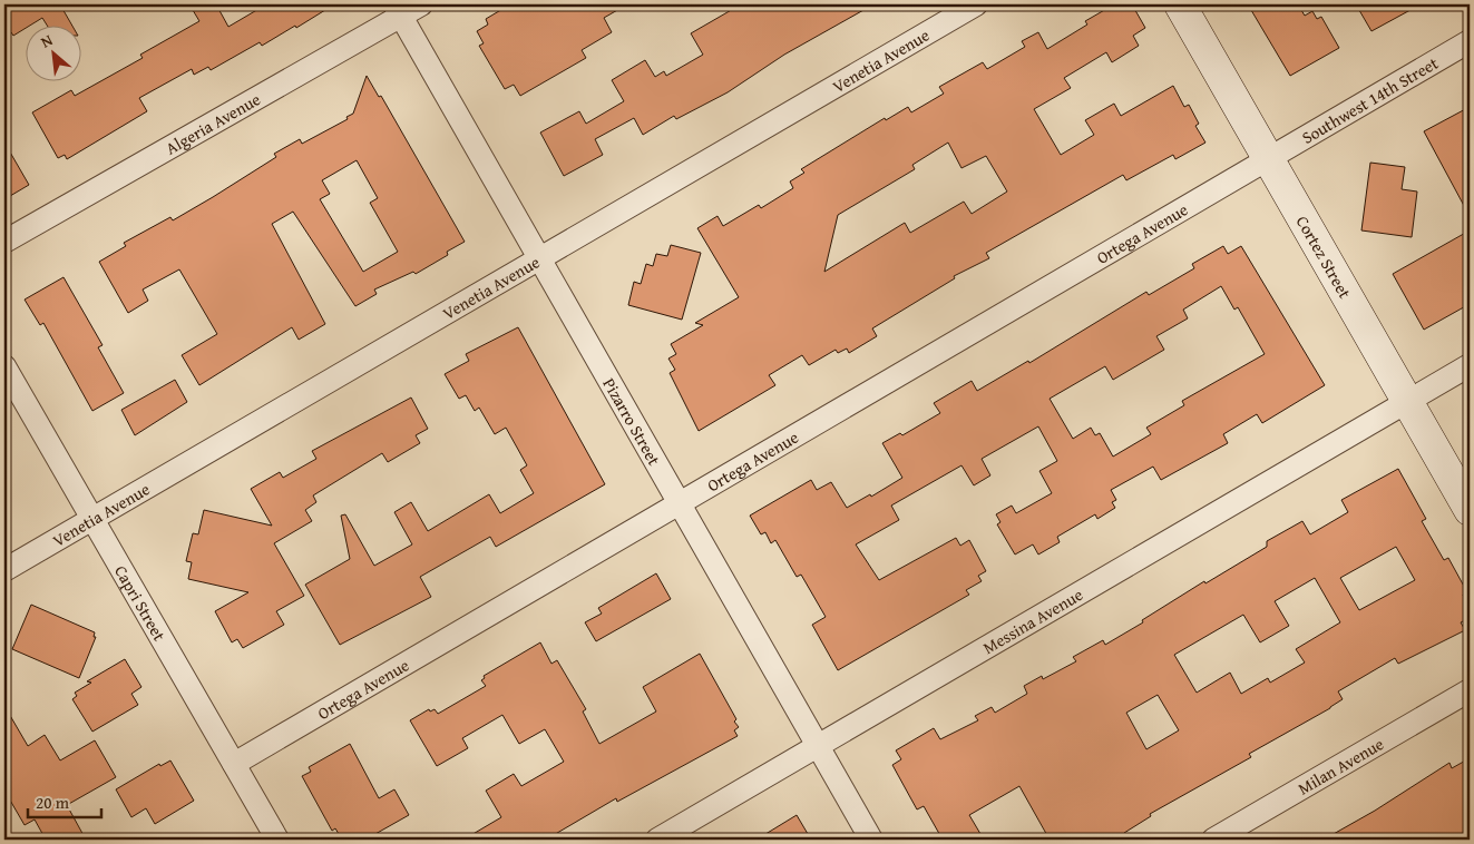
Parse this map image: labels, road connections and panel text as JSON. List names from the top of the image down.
{
  "streets": {
    "street": [
      "Venetia Avenue",
      "Southwest 14th Street",
      "Algeria Avenue",
      "Ortega Avenue",
      "Cortez Street",
      "Pizarro Street",
      "Capri Street",
      "Messina Avenue",
      "Milan Avenue"
    ]
  },
  "crossings": [
    ["Venetia Avenue", "Pizarro Street"],
    ["Venetia Avenue", "Capri Street"],
    ["Southwest 14th Street", "Ortega Avenue"],
    ["Southwest 14th Street", "Cortez Street"],
    ["Algeria Avenue", "Pizarro Street"],
    ["Ortega Avenue", "Cortez Street"],
    ["Ortega Avenue", "Pizarro Street"],
    ["Ortega Avenue", "Capri Street"],
    ["Cortez Street", "Messina Avenue"],
    ["Pizarro Street", "Messina Avenue"]
  ],
  "scale_bar": "20 m",
  "north": "top left"
}
